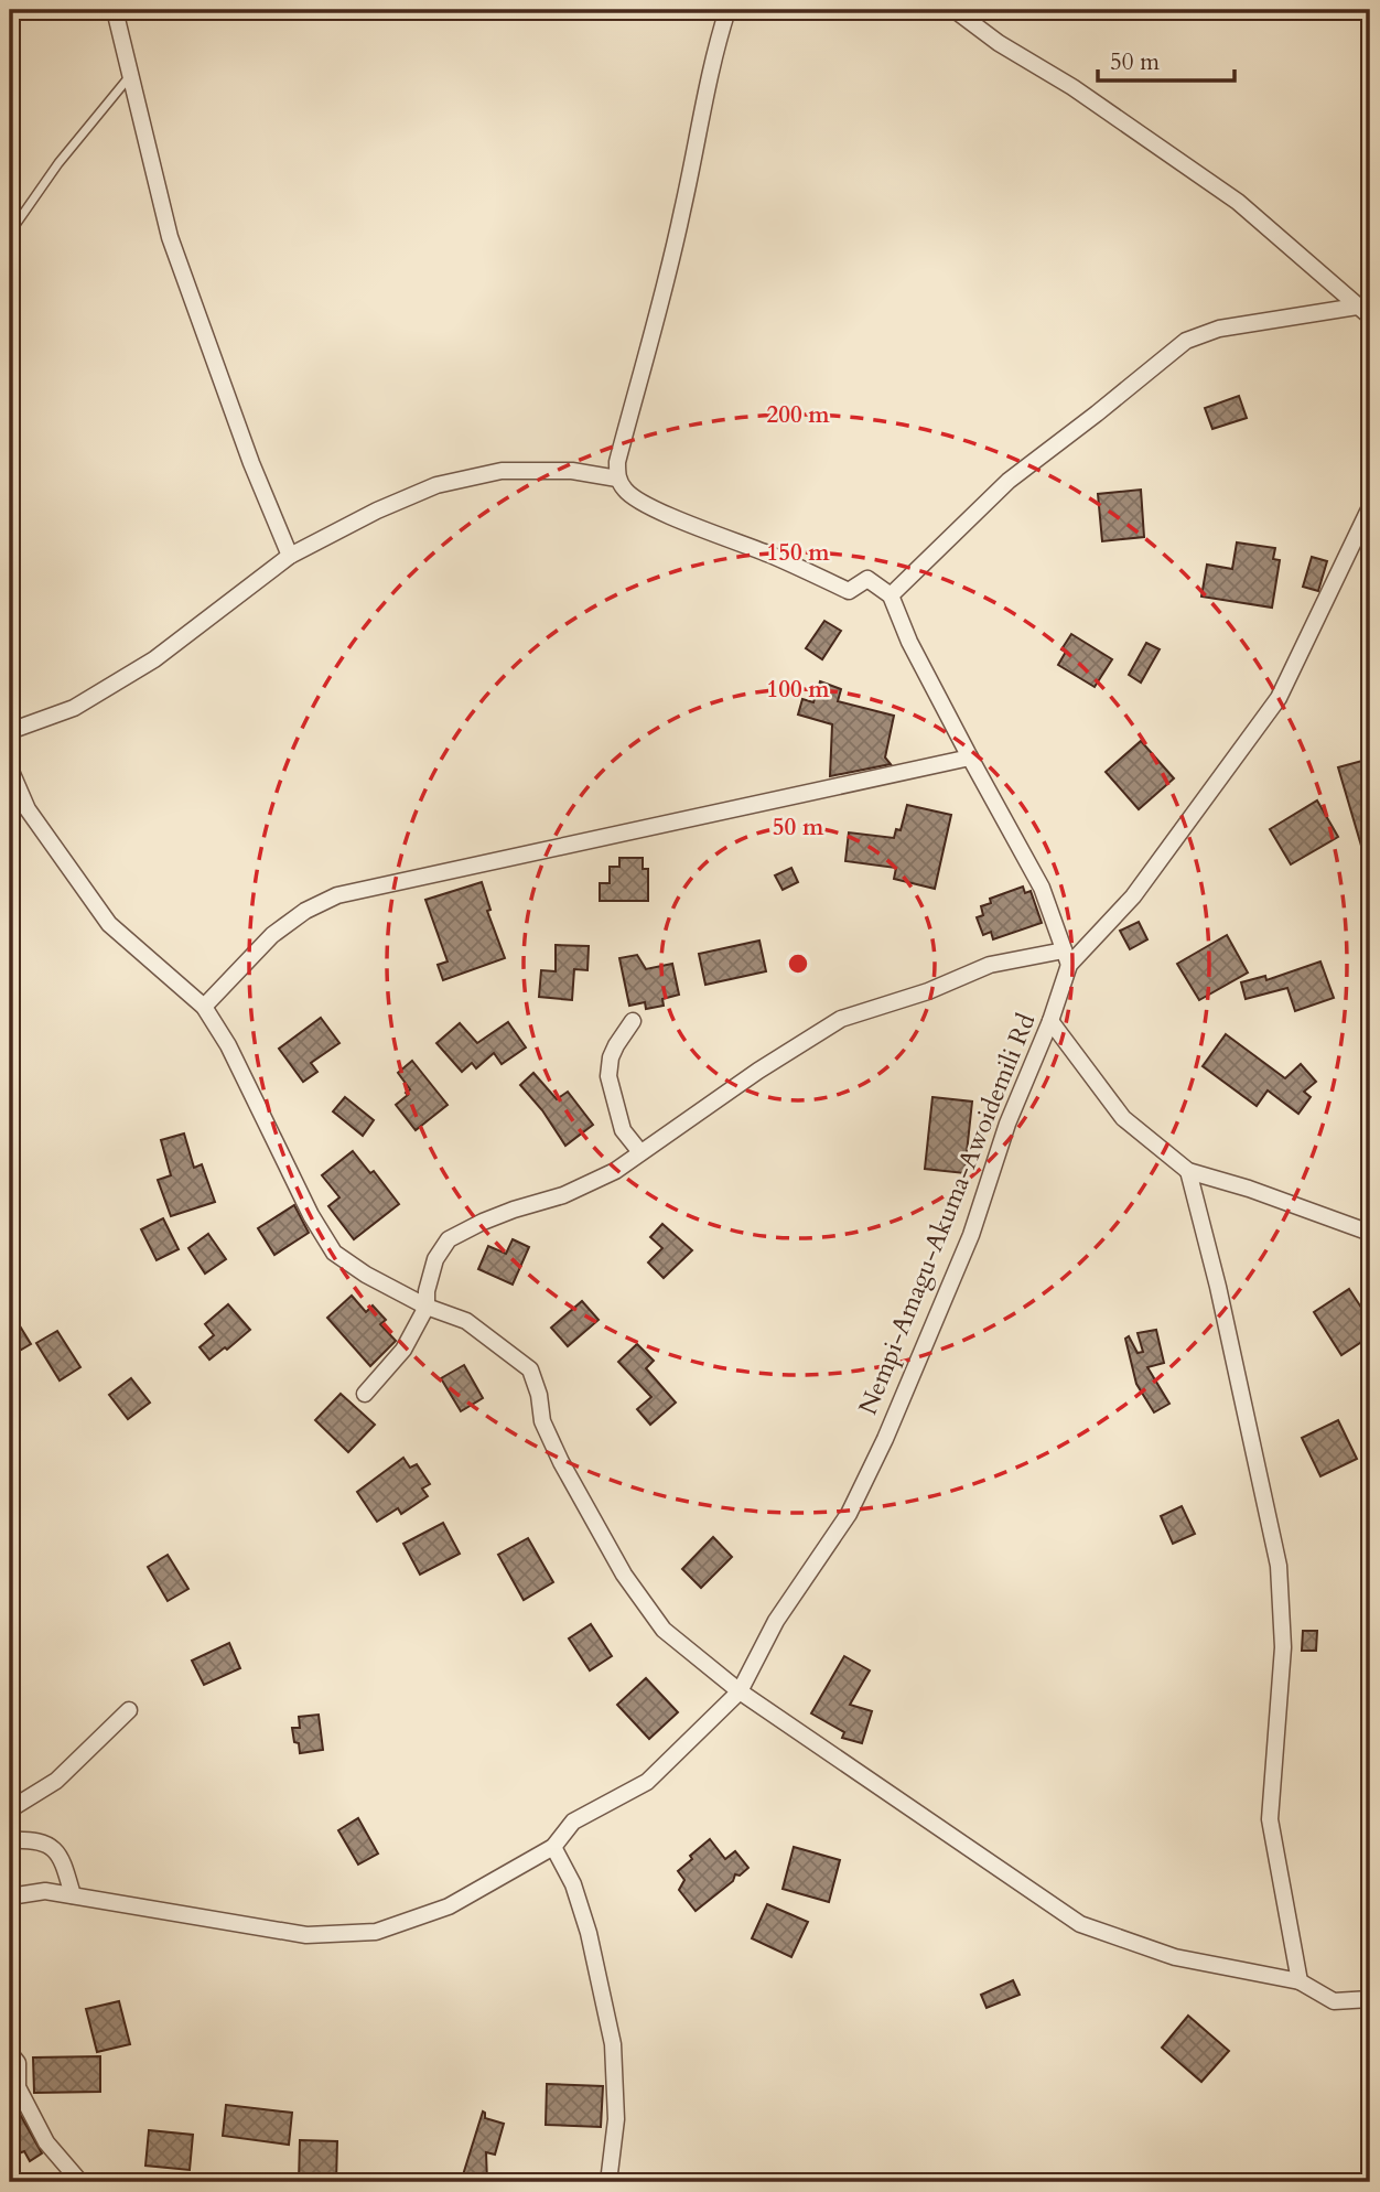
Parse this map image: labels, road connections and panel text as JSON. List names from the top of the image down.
{
  "streets": {
    "street": ["Nempi-Amagu-Akuma-Awoidemili Rd"]
  },
  "scale_bar": "50 m",
  "rings": [
    "200 m",
    "150 m",
    "100 m",
    "50 m"
  ]
}
